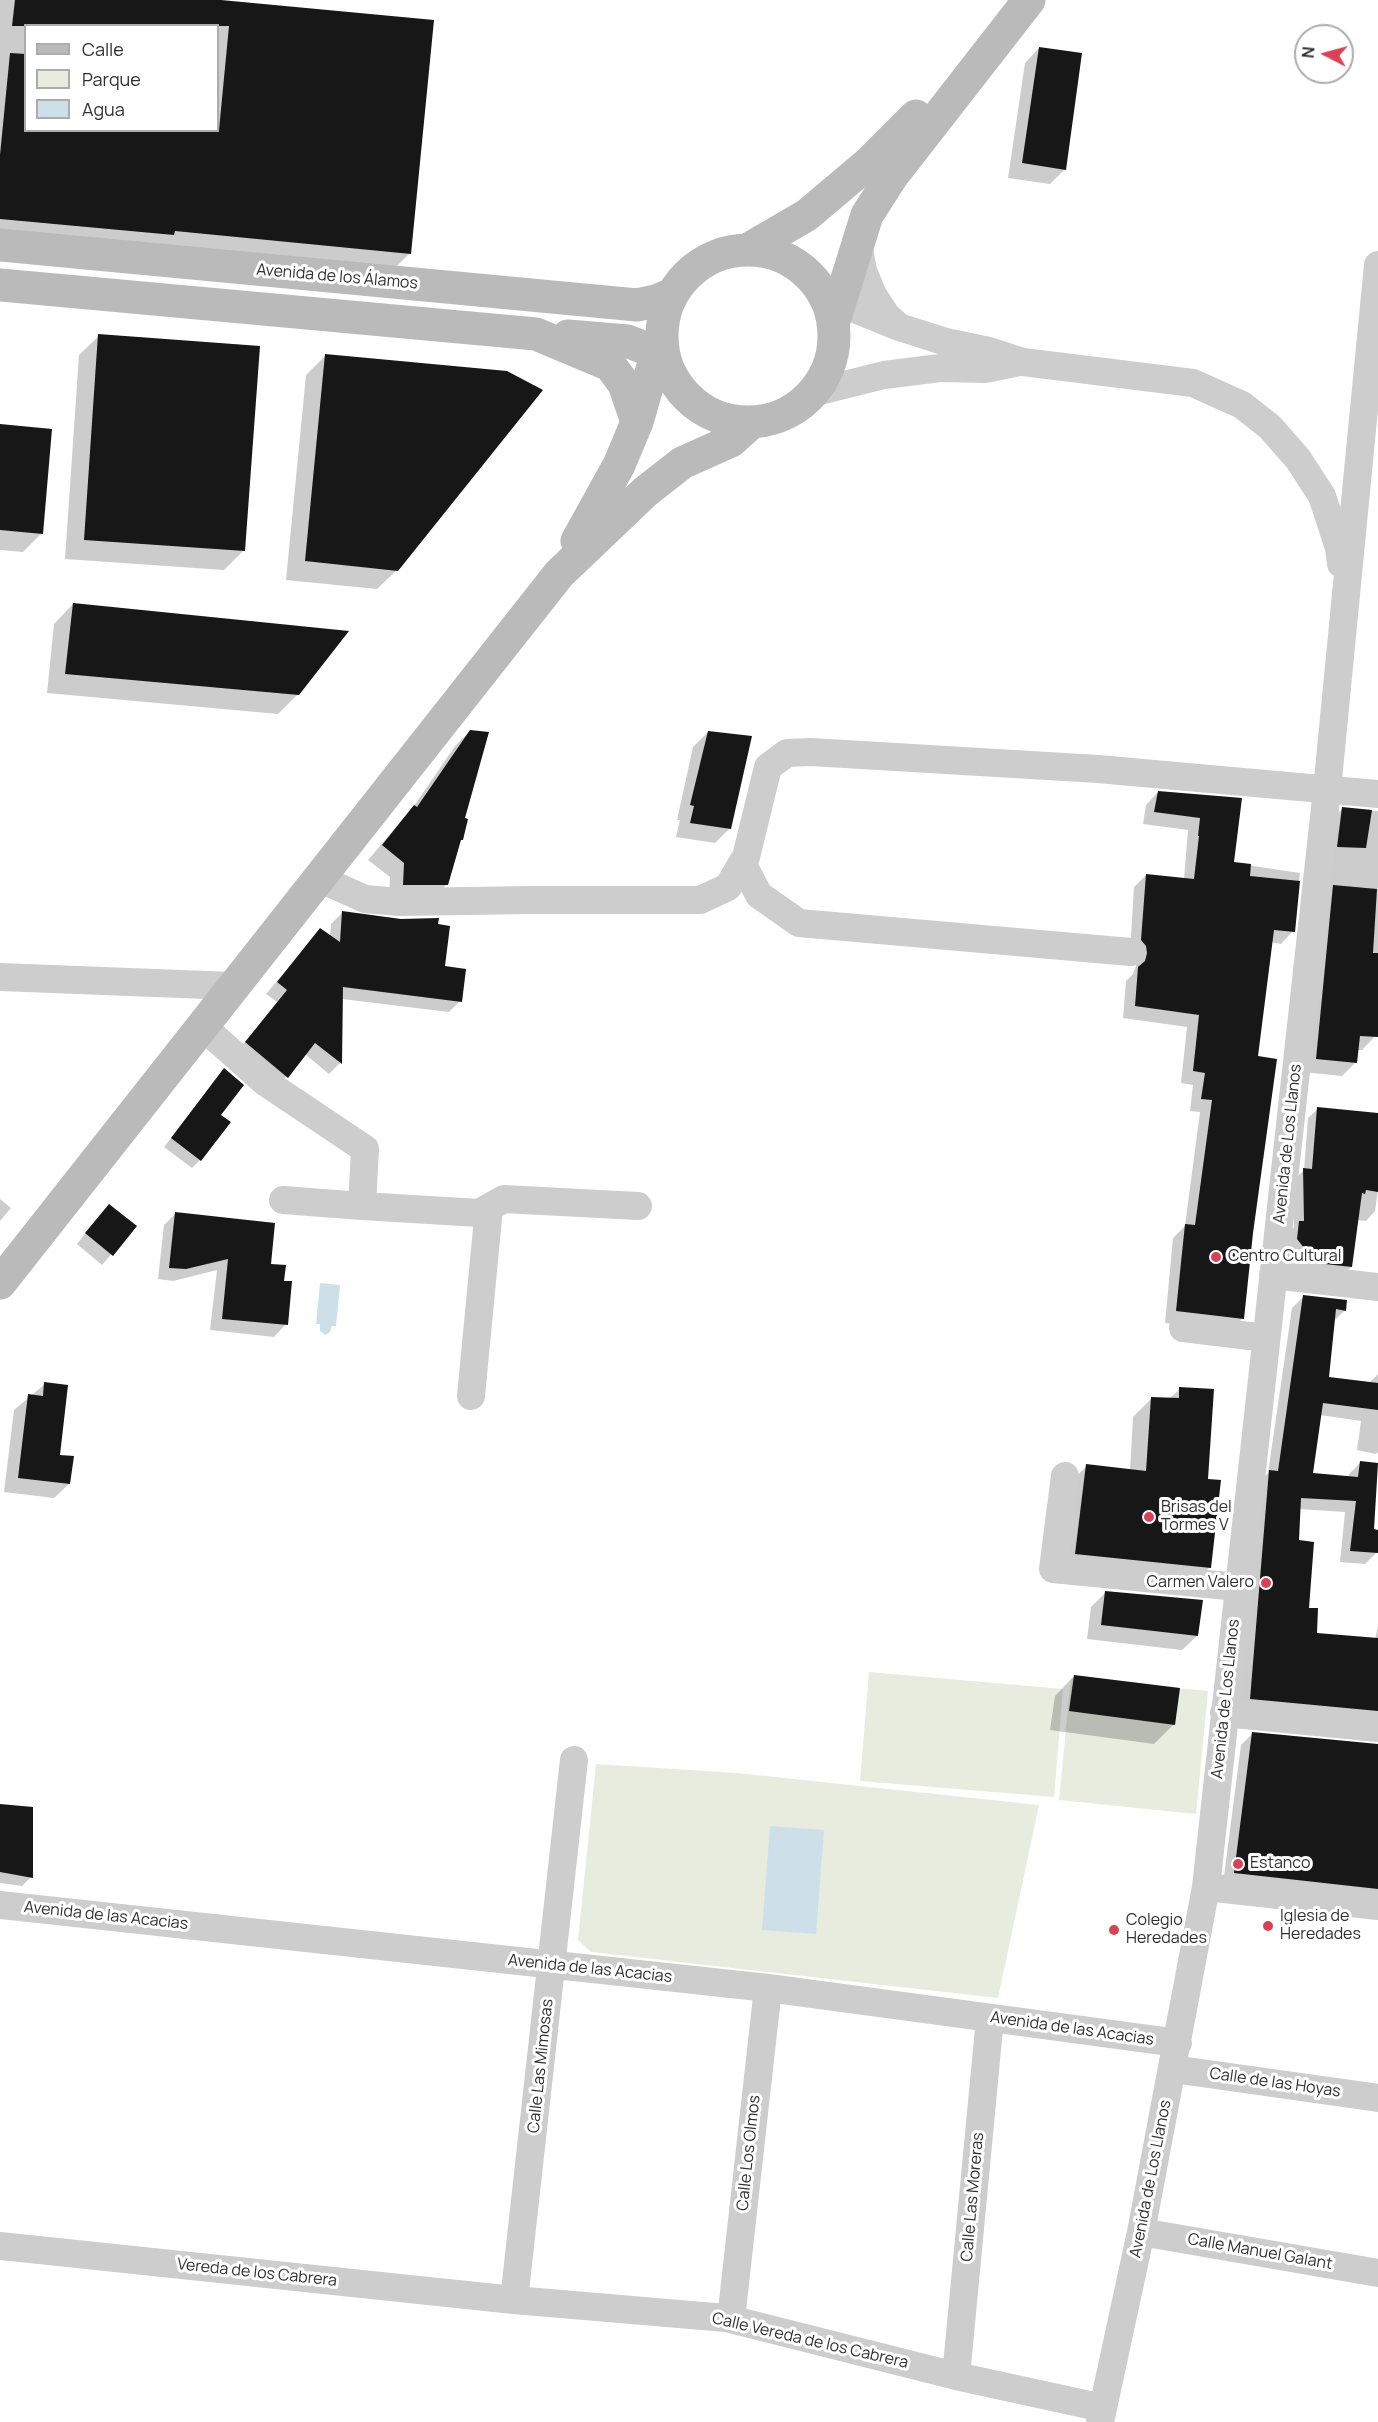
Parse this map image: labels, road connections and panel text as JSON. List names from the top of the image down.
{
  "streets": {
    "main road": ["Avenida de los Álamos"],
    "street": [
      "Avenida de Los Llanos",
      "Avenida de las Acacias",
      "Calle Las Mimosas",
      "Calle de las Hoyas",
      "Calle Los Olmos",
      "Calle Las Moreras",
      "Calle Manuel Galant",
      "Vereda de los Cabrera",
      "Calle Vereda de los Cabrera"
    ]
  },
  "crossings": [
    ["Avenida de Los Llanos", "Avenida de las Acacias"],
    ["Avenida de Los Llanos", "Calle de las Hoyas"],
    ["Avenida de Los Llanos", "Calle Manuel Galant"],
    ["Avenida de Los Llanos", "Calle Vereda de los Cabrera"],
    ["Avenida de las Acacias", "Calle Las Mimosas"],
    ["Avenida de las Acacias", "Calle de las Hoyas"],
    ["Avenida de las Acacias", "Calle Los Olmos"],
    ["Avenida de las Acacias", "Calle Las Moreras"],
    ["Calle Las Mimosas", "Vereda de los Cabrera"],
    ["Calle Las Mimosas", "Calle Vereda de los Cabrera"],
    ["Calle Los Olmos", "Calle Vereda de los Cabrera"],
    ["Calle Las Moreras", "Calle Vereda de los Cabrera"],
    ["Vereda de los Cabrera", "Calle Vereda de los Cabrera"]
  ],
  "places": [
    "Centro Cultural",
    "Brisas del Tormes V",
    "Carmen Valero",
    "Estanco",
    "Iglesia de Heredades",
    "Colegio Heredades"
  ],
  "legend": ["Calle", "Parque", "Agua"],
  "north": "left"
}
